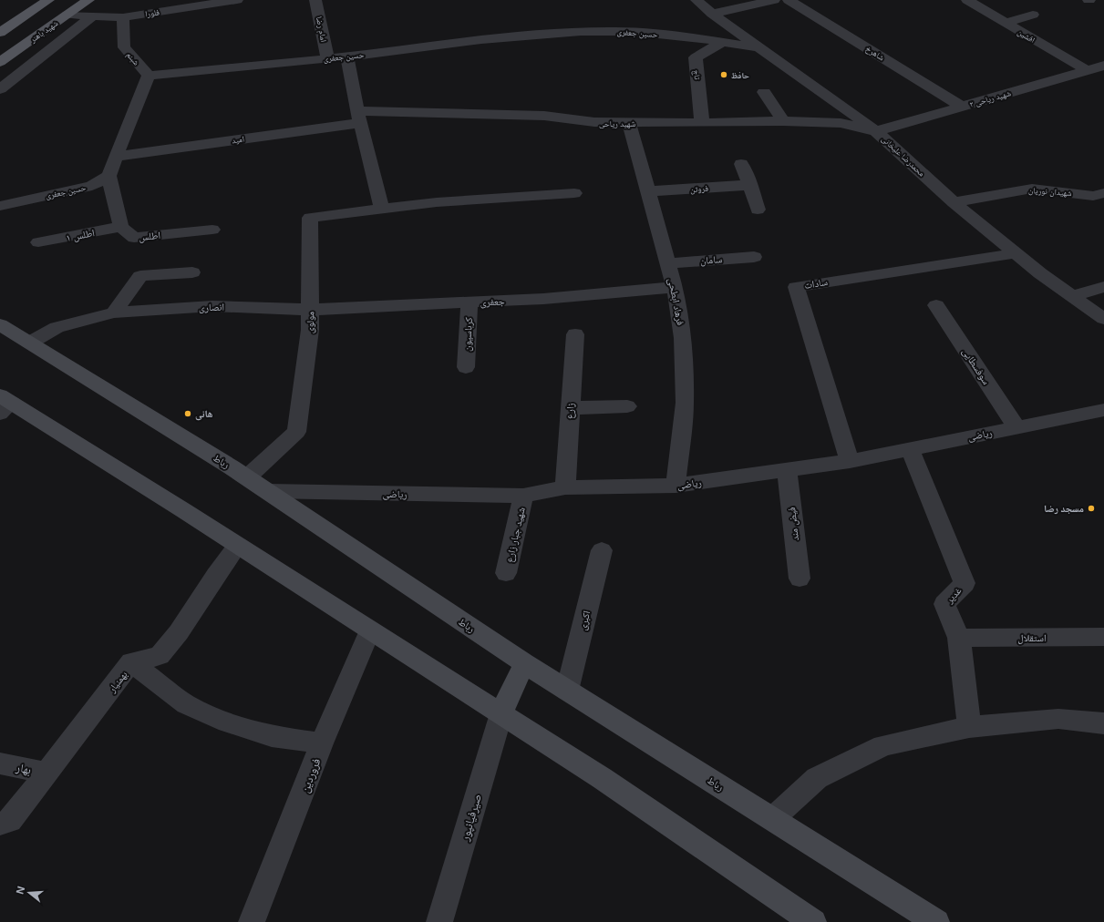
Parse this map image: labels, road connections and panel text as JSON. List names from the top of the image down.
{
  "streets": {
    "main road": ["شهید باهنر", "رباط"],
    "street": [
      "فلورا",
      "امام رضا",
      "حسین جعفری",
      "افشین",
      "شاهرخ",
      "شبنم",
      "تاج",
      "شهید ریاحی ۲",
      "شهید ریاحی",
      "امید",
      "محمدرضا علیخانی",
      "فروتن",
      "شهیدان نوریان",
      "اطلس ۱",
      "اطلس",
      "سامان",
      "سادات",
      "جعفری",
      "فرهاد ابطحی",
      "انصاری",
      "مولوی",
      "کرباسیون",
      "سوفسطایی",
      "زارع",
      "ریاضی",
      "فیض مند",
      "شهید جبار زارع",
      "غدیر",
      "اکبری",
      "استقلال",
      "بهمنیار",
      "بهار",
      "فروردین",
      "صیرفیانپور"
    ]
  },
  "crossings": [
    ["فلورا", "شهید باهنر"],
    ["فلورا", "شبنم"],
    ["امام رضا", "حسین جعفری"],
    ["حسین جعفری", "شبنم"],
    ["حسین جعفری", "تاج"],
    ["حسین جعفری", "محمدرضا علیخانی"],
    ["افشین", "شهید ریاحی ۲"],
    ["شاهرخ", "شهید ریاحی ۲"],
    ["تاج", "شهید ریاحی"],
    ["شهید ریاحی ۲", "شهید ریاحی"],
    ["شهید ریاحی ۲", "محمدرضا علیخانی"],
    ["شهید ریاحی", "امید"],
    ["شهید ریاحی", "محمدرضا علیخانی"],
    ["شهید ریاحی", "فرهاد ابطحی"],
    ["محمدرضا علیخانی", "شهیدان نوریان"],
    ["محمدرضا علیخانی", "سادات"],
    ["فروتن", "فرهاد ابطحی"],
    ["اطلس ۱", "اطلس"],
    ["سامان", "فرهاد ابطحی"],
    ["سادات", "ریاضی"],
    ["جعفری", "فرهاد ابطحی"],
    ["جعفری", "انصاری"],
    ["جعفری", "مولوی"],
    ["جعفری", "کرباسیون"],
    ["فرهاد ابطحی", "ریاضی"],
    ["انصاری", "مولوی"],
    ["انصاری", "رباط"],
    ["مولوی", "رباط"],
    ["سوفسطایی", "ریاضی"],
    ["زارع", "ریاضی"],
    ["ریاضی", "رباط"],
    ["ریاضی", "فیض مند"],
    ["ریاضی", "شهید جبار زارع"],
    ["ریاضی", "غدیر"],
    ["رباط", "اکبری"],
    ["غدیر", "استقلال"],
    ["بهمنیار", "بهار"]
  ],
  "places": ["حافظ", "هانی", "مسجد رضا"],
  "north": "left"
}
